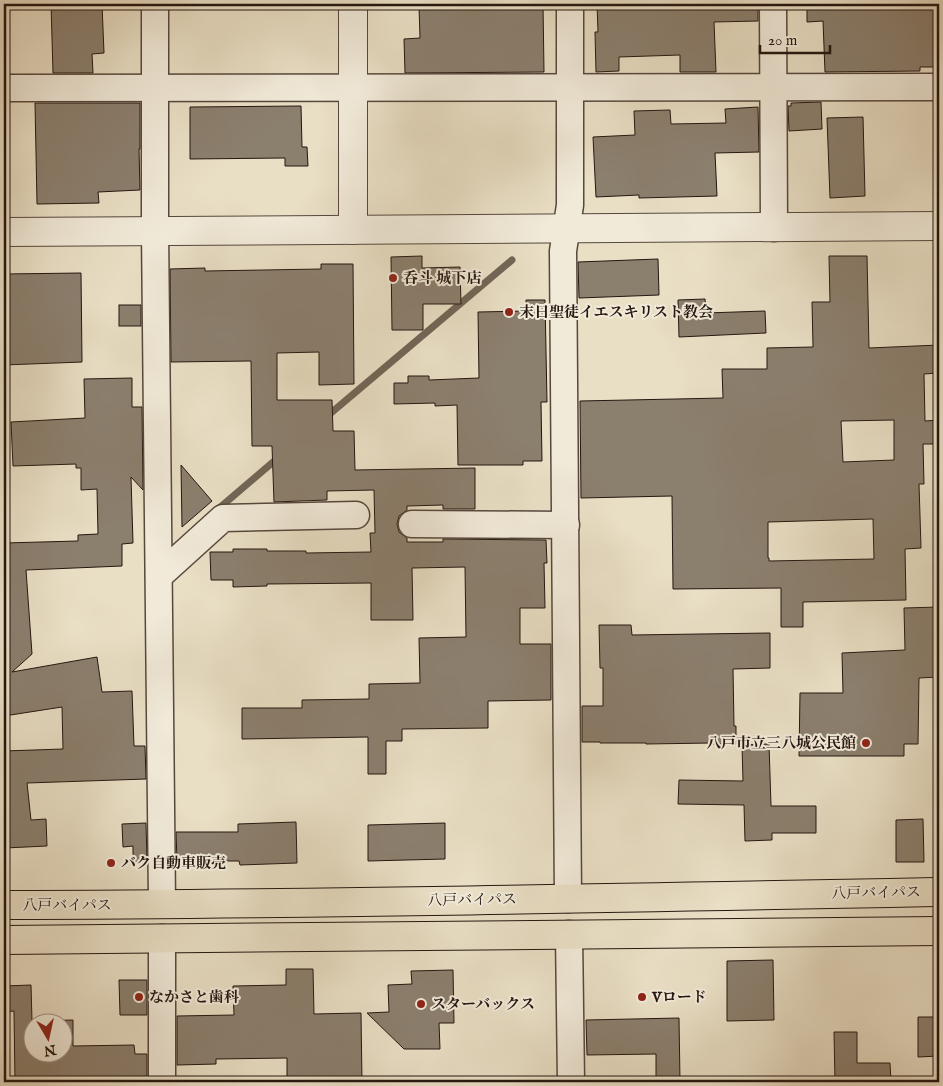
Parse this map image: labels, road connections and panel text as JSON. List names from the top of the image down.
{
  "streets": {
    "highway": ["八戸バイパス"]
  },
  "places": [
    "呑斗 城下店",
    "末日聖徒イエスキリスト教会",
    "八戸市立三八城公民館",
    "バク自動車販売",
    "なかさと歯科",
    "Vロード",
    "スターバックス"
  ],
  "scale_bar": "20 m",
  "north": "bottom"
}
